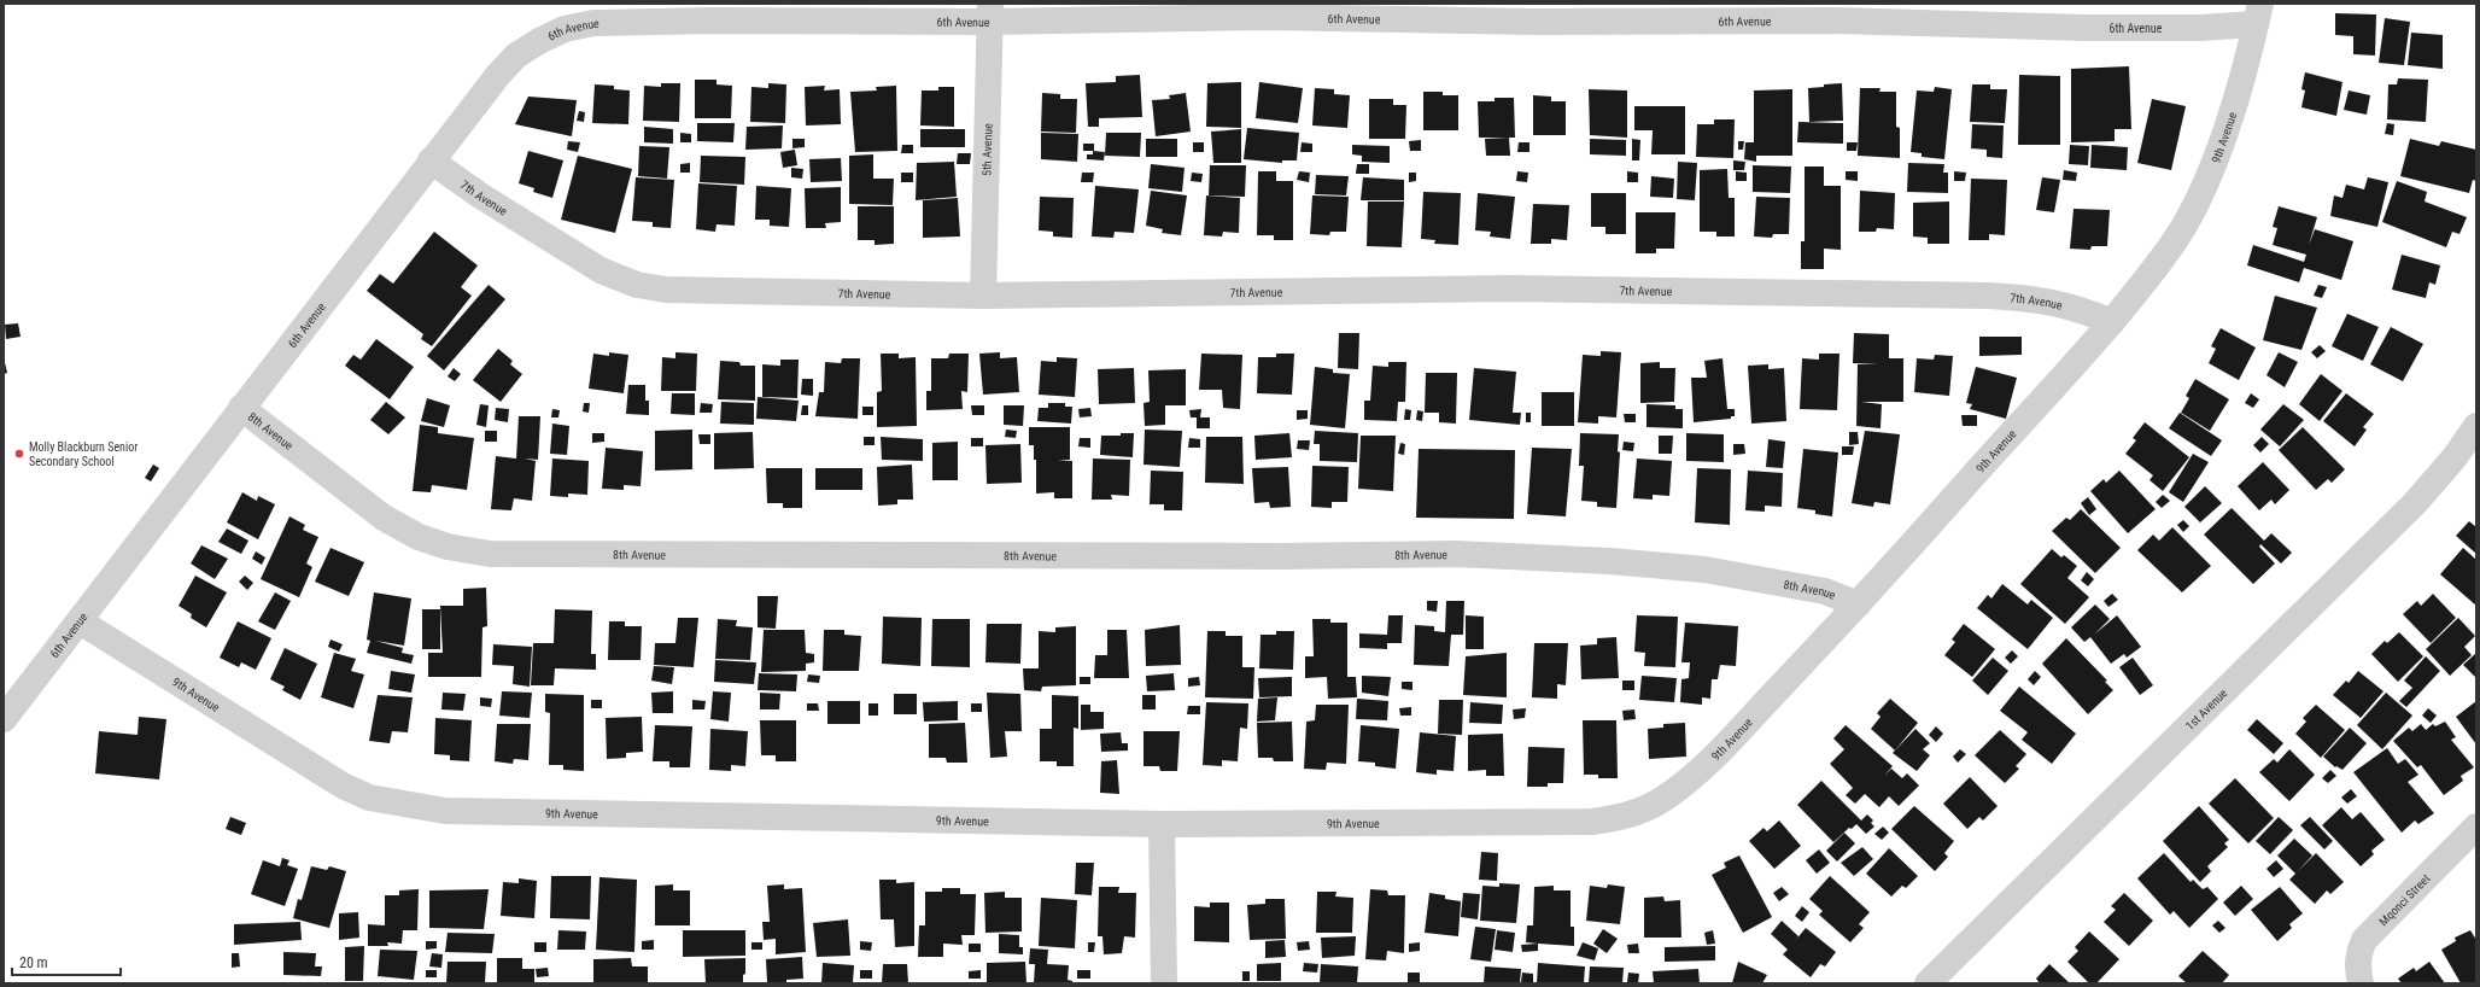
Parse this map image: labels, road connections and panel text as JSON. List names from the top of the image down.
{
  "streets": {
    "street": [
      "6th Avenue",
      "9th Avenue",
      "5th Avenue",
      "7th Avenue",
      "8th Avenue",
      "1st Avenue",
      "Mqonci Street"
    ]
  },
  "crossings": [
    ["6th Avenue", "9th Avenue"],
    ["6th Avenue", "5th Avenue"],
    ["6th Avenue", "7th Avenue"],
    ["6th Avenue", "8th Avenue"],
    ["9th Avenue", "7th Avenue"],
    ["9th Avenue", "8th Avenue"],
    ["5th Avenue", "7th Avenue"]
  ],
  "places": ["Molly Blackburn Senior Secondary School"],
  "scale_bar": "20 m"
}
